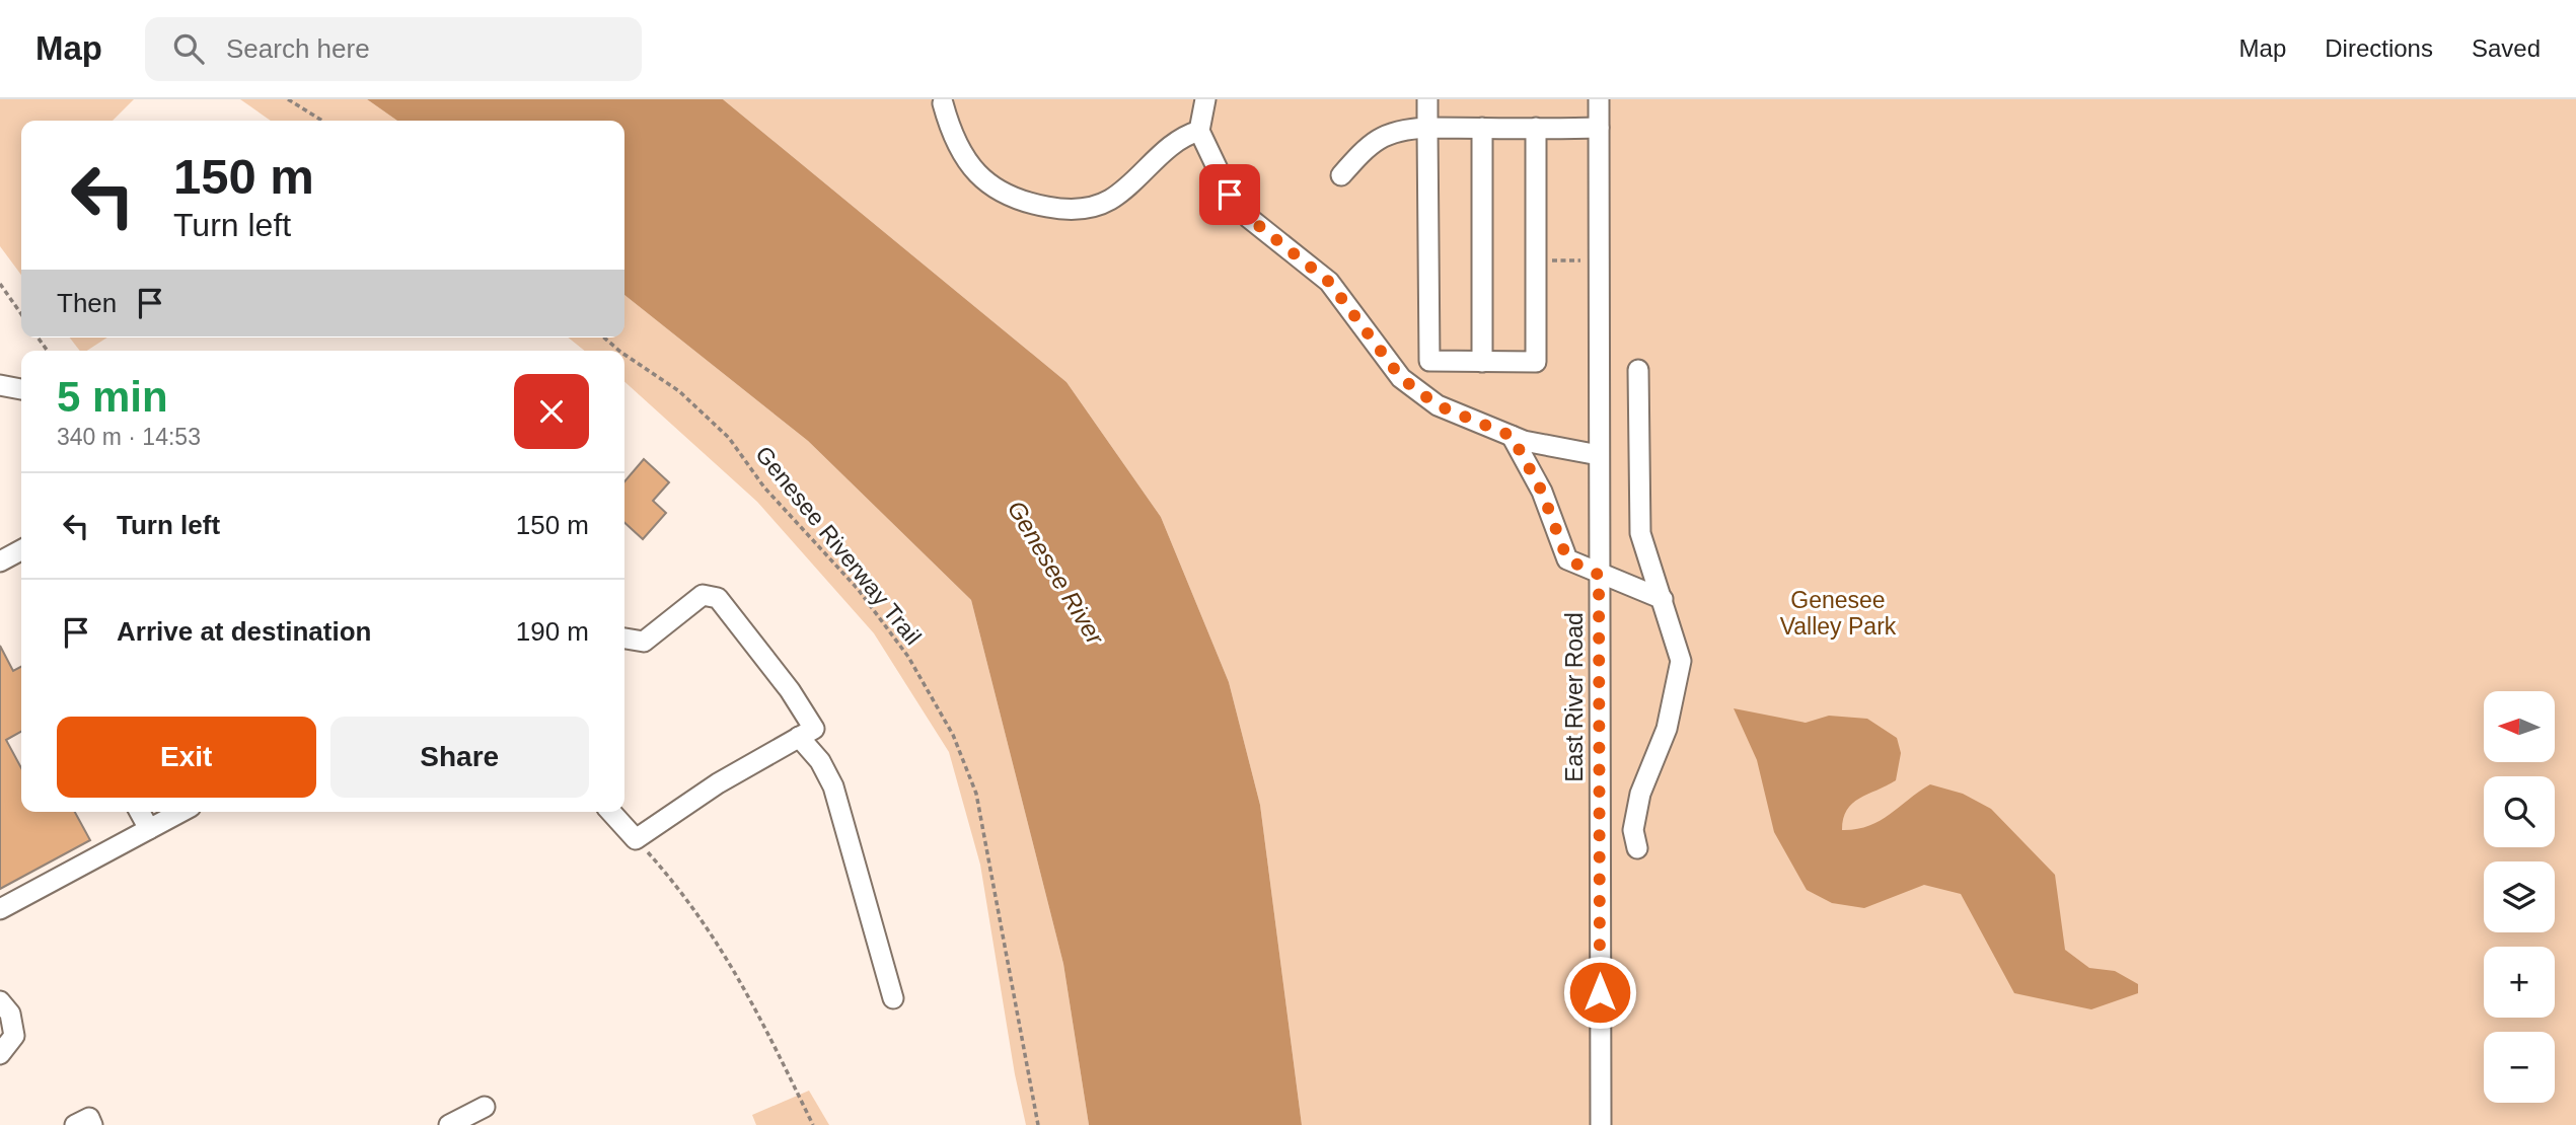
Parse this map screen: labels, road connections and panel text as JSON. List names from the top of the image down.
{
  "streets": {
    "street": ["East River Road"],
    "path": ["Genesee Riverway Trail"]
  },
  "water": ["Genesee River"],
  "parks": ["Genesee Valley Park"],
  "north": "left",
  "page": {
    "header": "Map",
    "search": "Search here",
    "nav": ["Map", "Directions", "Saved"],
    "turn": ["150 m", "Turn left"],
    "then": "Then",
    "heading": ["5 min", "340 m · 14:53"],
    "list": [
      {
        "name": "Turn left",
        "value": "150 m"
      },
      {
        "name": "Arrive at destination",
        "value": "190 m"
      }
    ],
    "map_buttons": ["+", "−"],
    "buttons": ["Exit", "Share"]
  }
}
